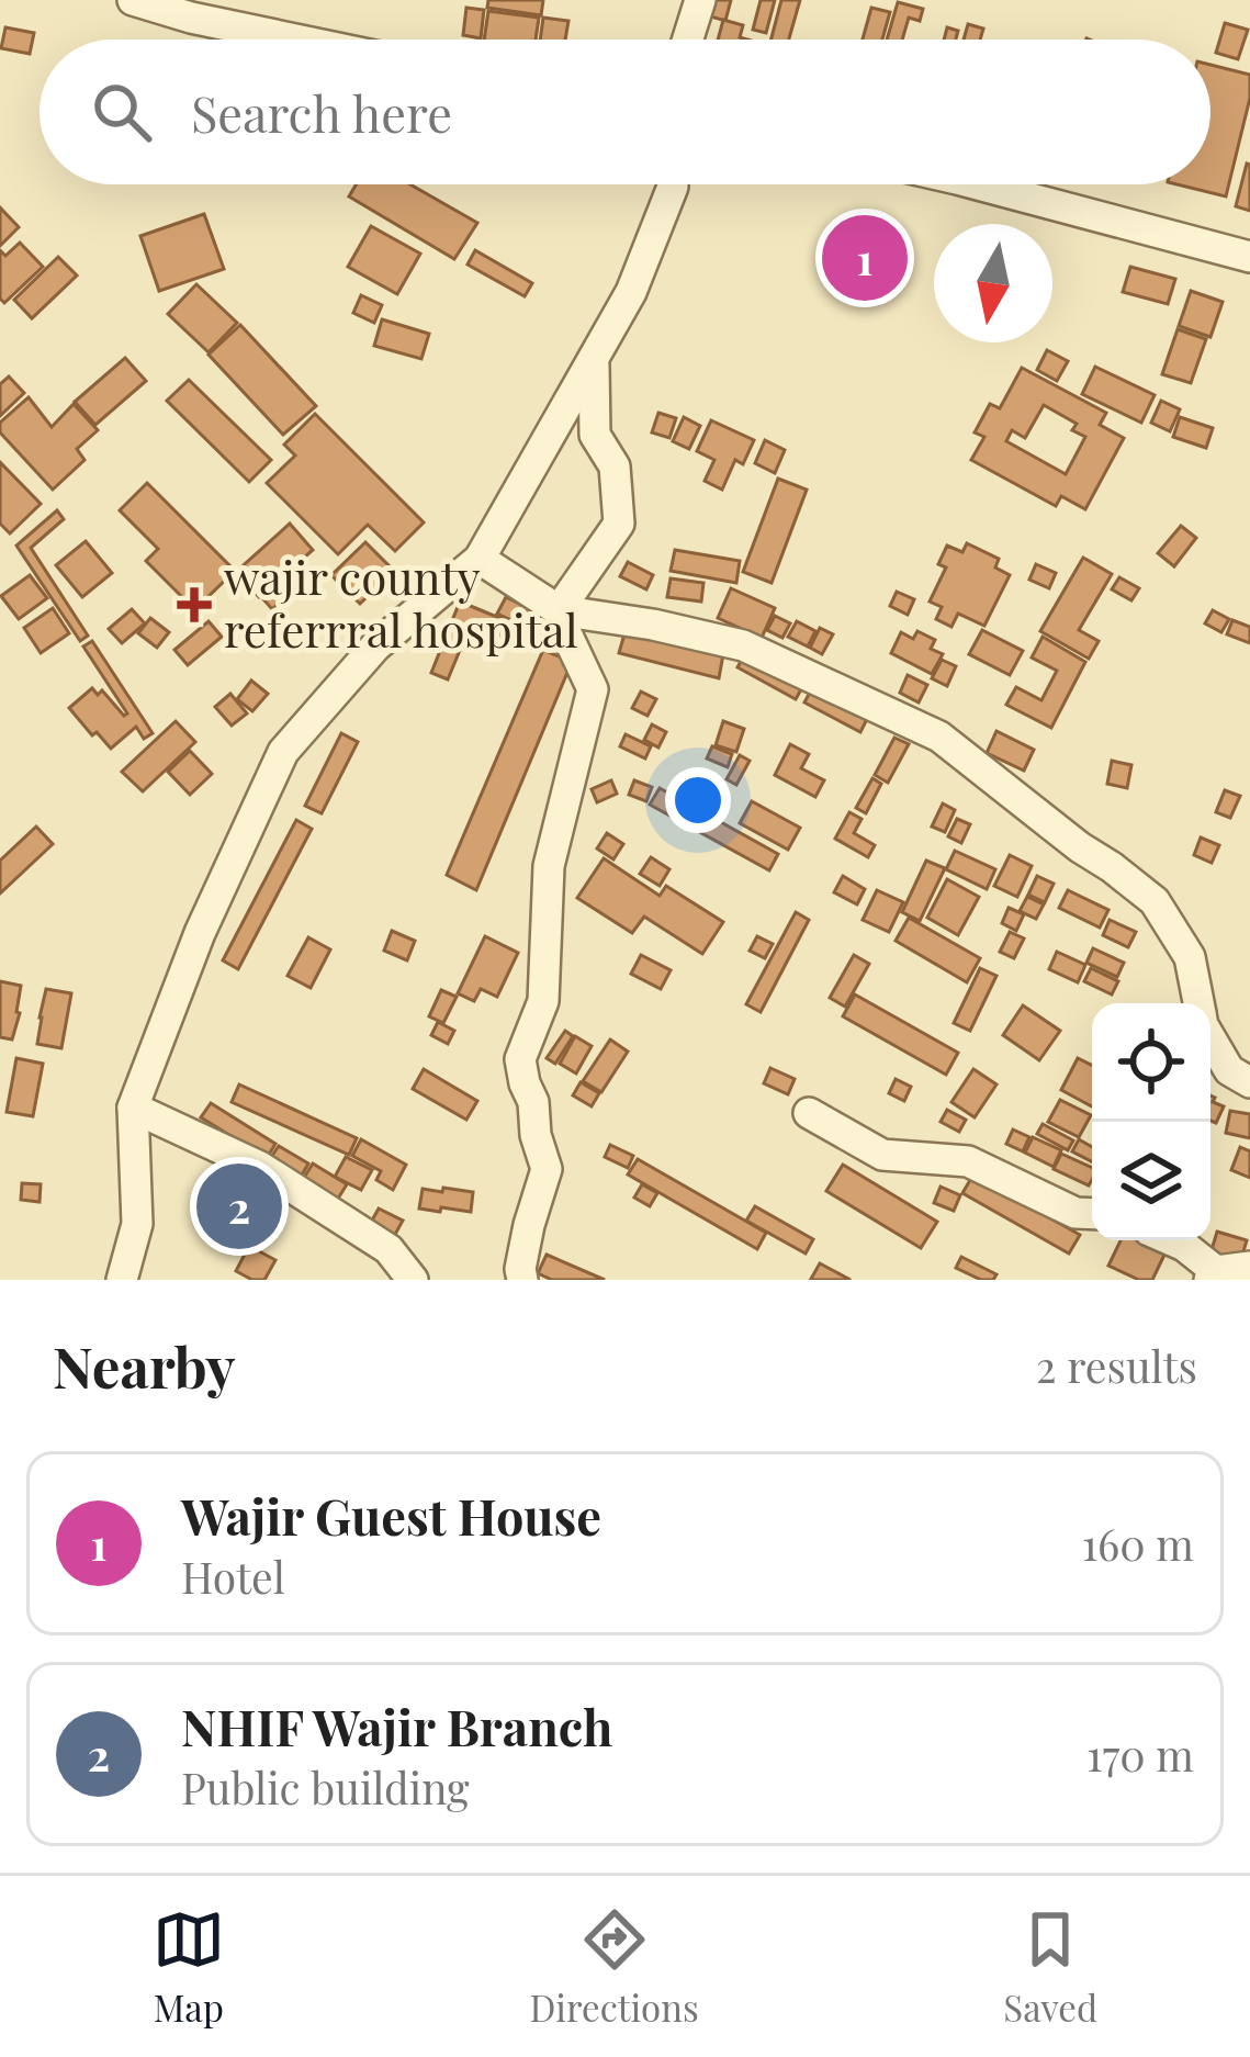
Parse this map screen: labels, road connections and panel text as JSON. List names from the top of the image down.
{
  "places": {
    "health": ["wajir county referrral hospital"]
  },
  "north": "bottom",
  "page": {
    "search": "Search here",
    "pins": ["1", "2"],
    "heading": ["Nearby", "2 results"],
    "list": [
      {
        "mark": "1",
        "name": "Wajir Guest House",
        "note": "Hotel",
        "value": "160 m"
      },
      {
        "mark": "2",
        "name": "NHIF Wajir Branch",
        "note": "Public building",
        "value": "170 m"
      }
    ],
    "nav": ["Map", "Directions", "Saved"]
  }
}
